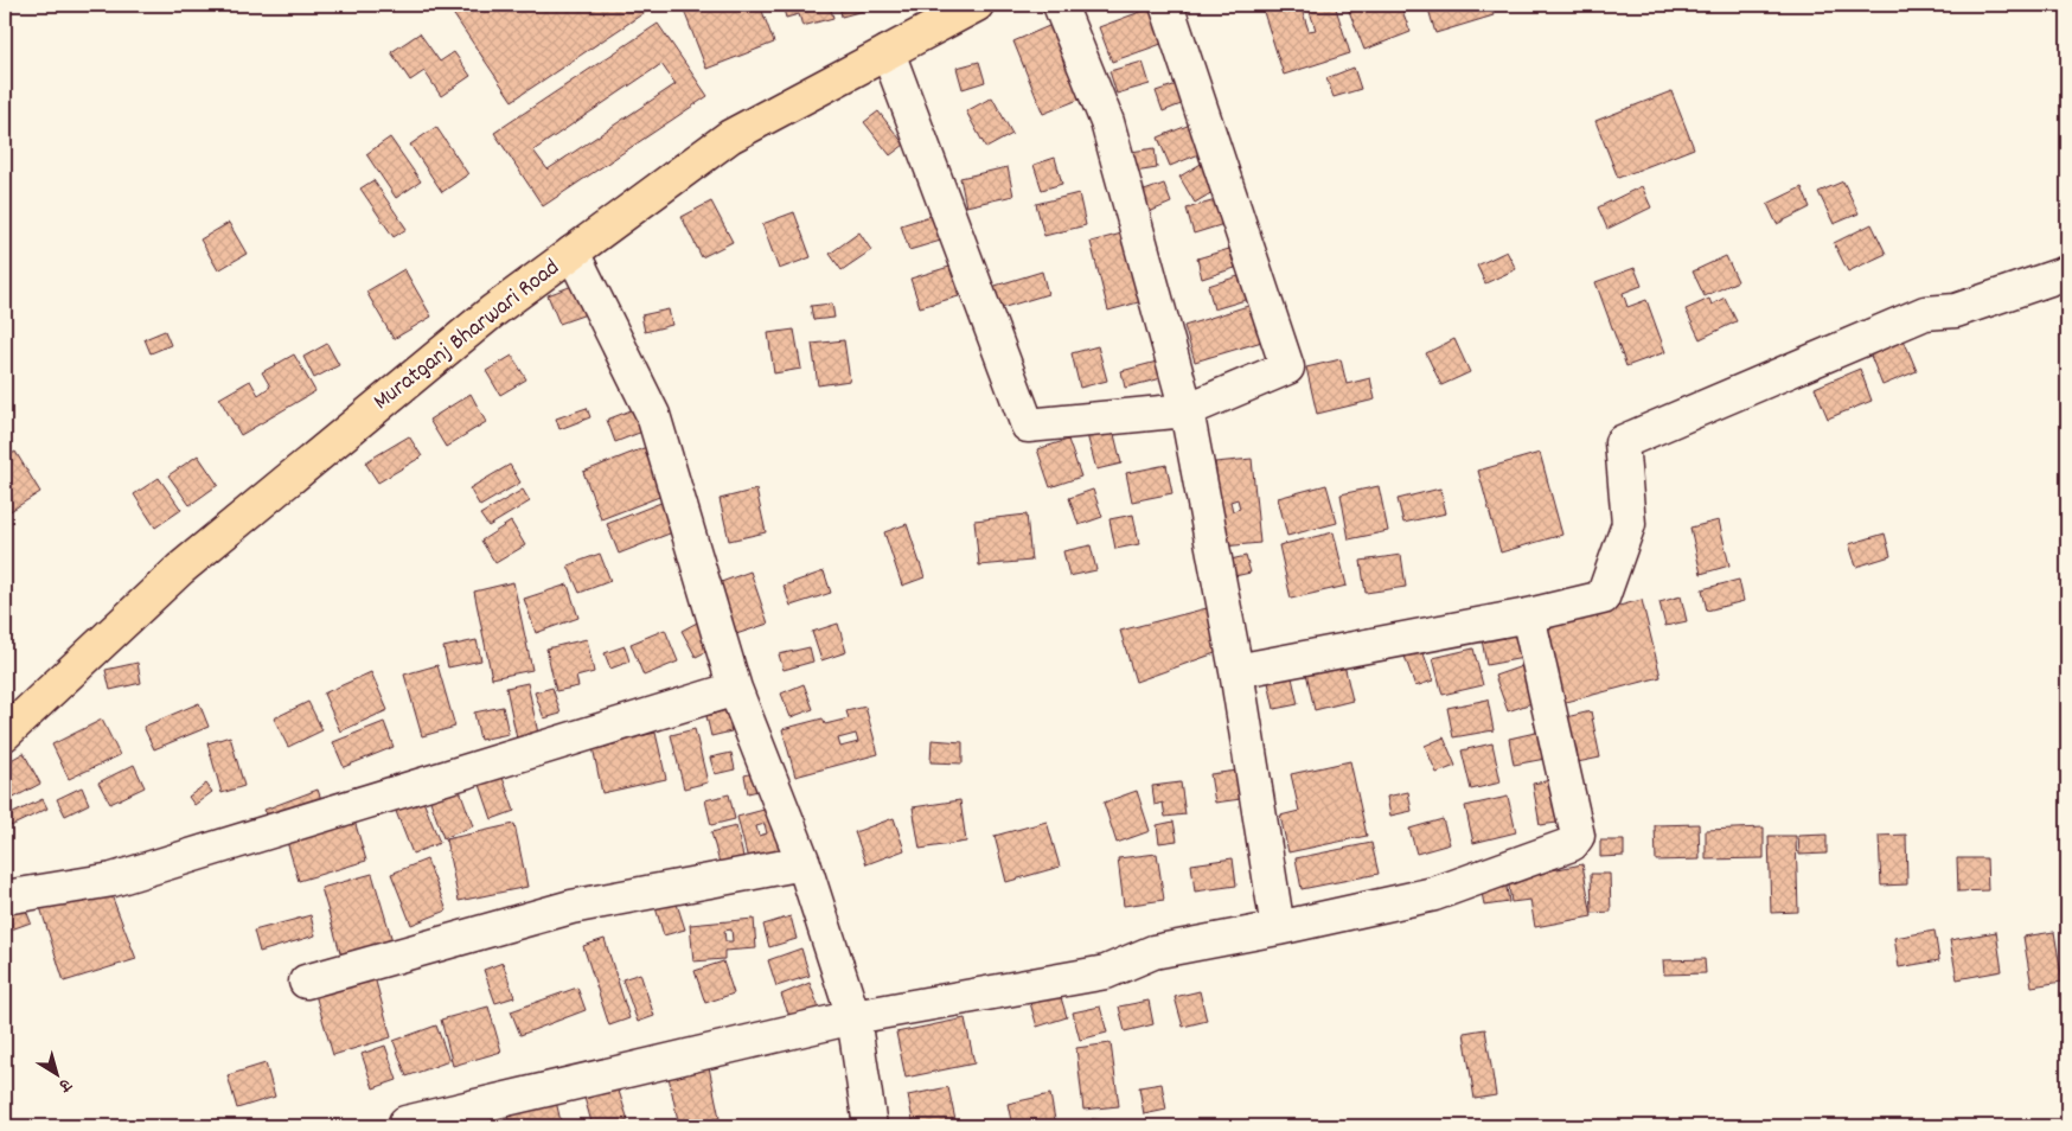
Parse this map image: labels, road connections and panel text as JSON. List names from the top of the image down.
{
  "streets": {
    "main road": ["Muratganj Bharwari Road"]
  },
  "north": "bottom right"
}
